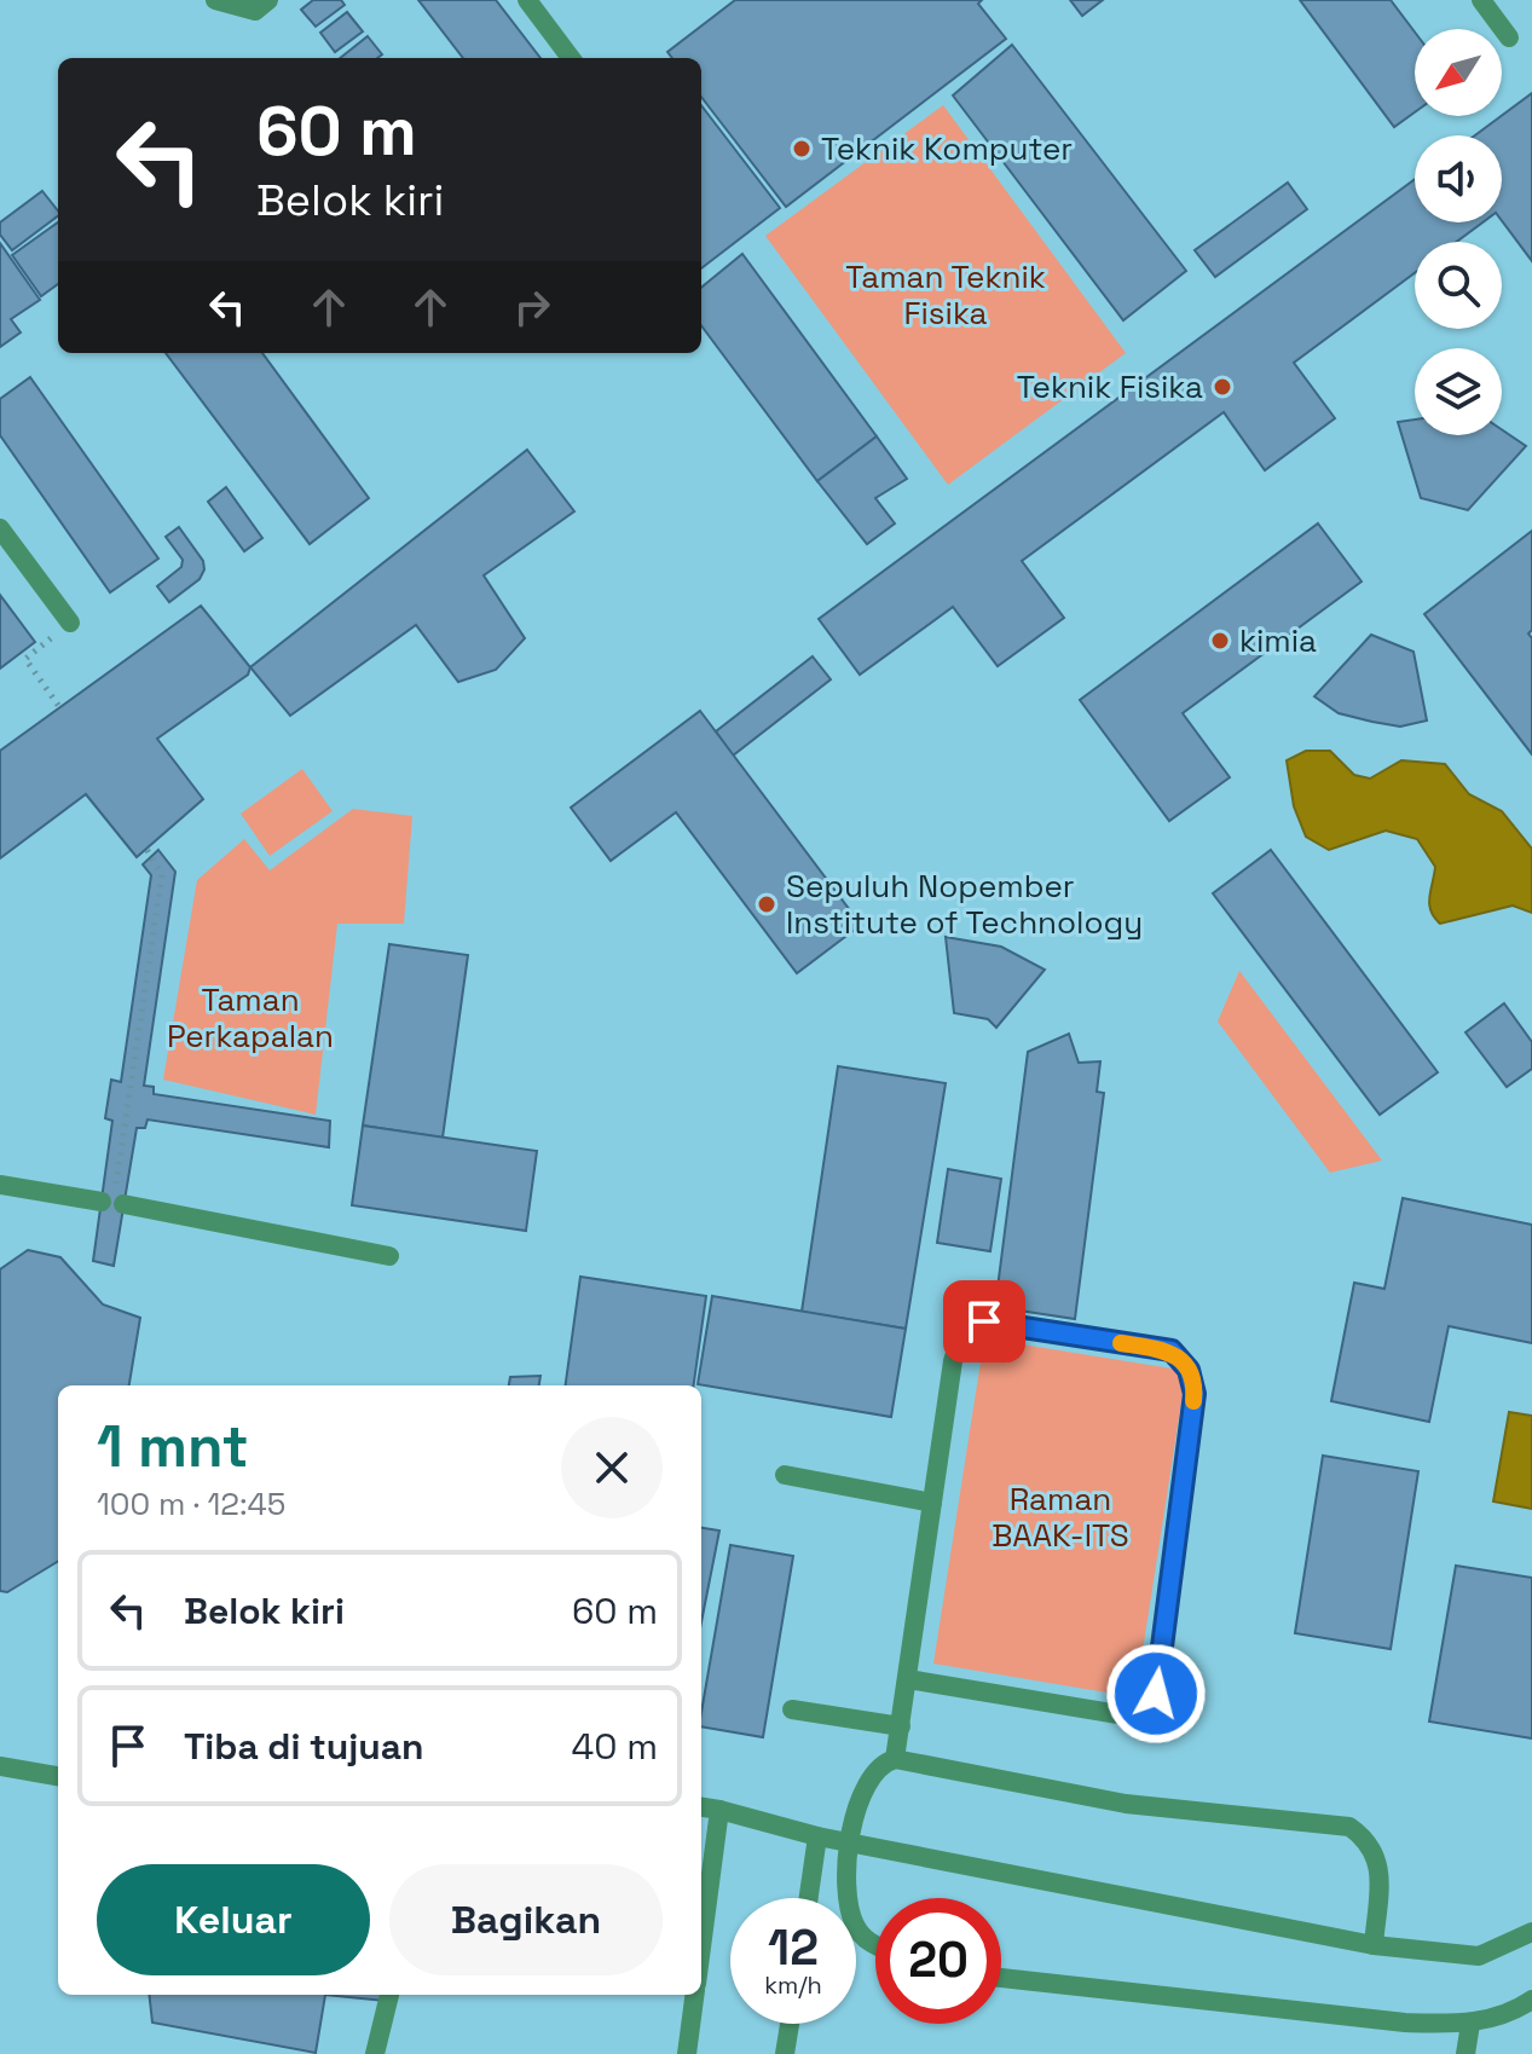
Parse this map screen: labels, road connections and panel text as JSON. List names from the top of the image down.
{
  "parks": ["Taman Teknik Fisika", "Taman Perkapalan", "Raman BAAK-ITS"],
  "places": [
    "Teknik Komputer",
    "Teknik Fisika",
    "kimia",
    "Sepuluh Nopember Institute of Technology"
  ],
  "north": "bottom left",
  "page": {
    "turn": ["60 m", "Belok kiri"],
    "heading": ["1 mnt", "100 m · 12:45"],
    "list": [
      {
        "name": "Belok kiri",
        "value": "60 m"
      },
      {
        "name": "Tiba di tujuan",
        "value": "40 m"
      }
    ],
    "buttons": ["Keluar", "Bagikan"],
    "speed": "12 km/h",
    "limit": "20"
  }
}
